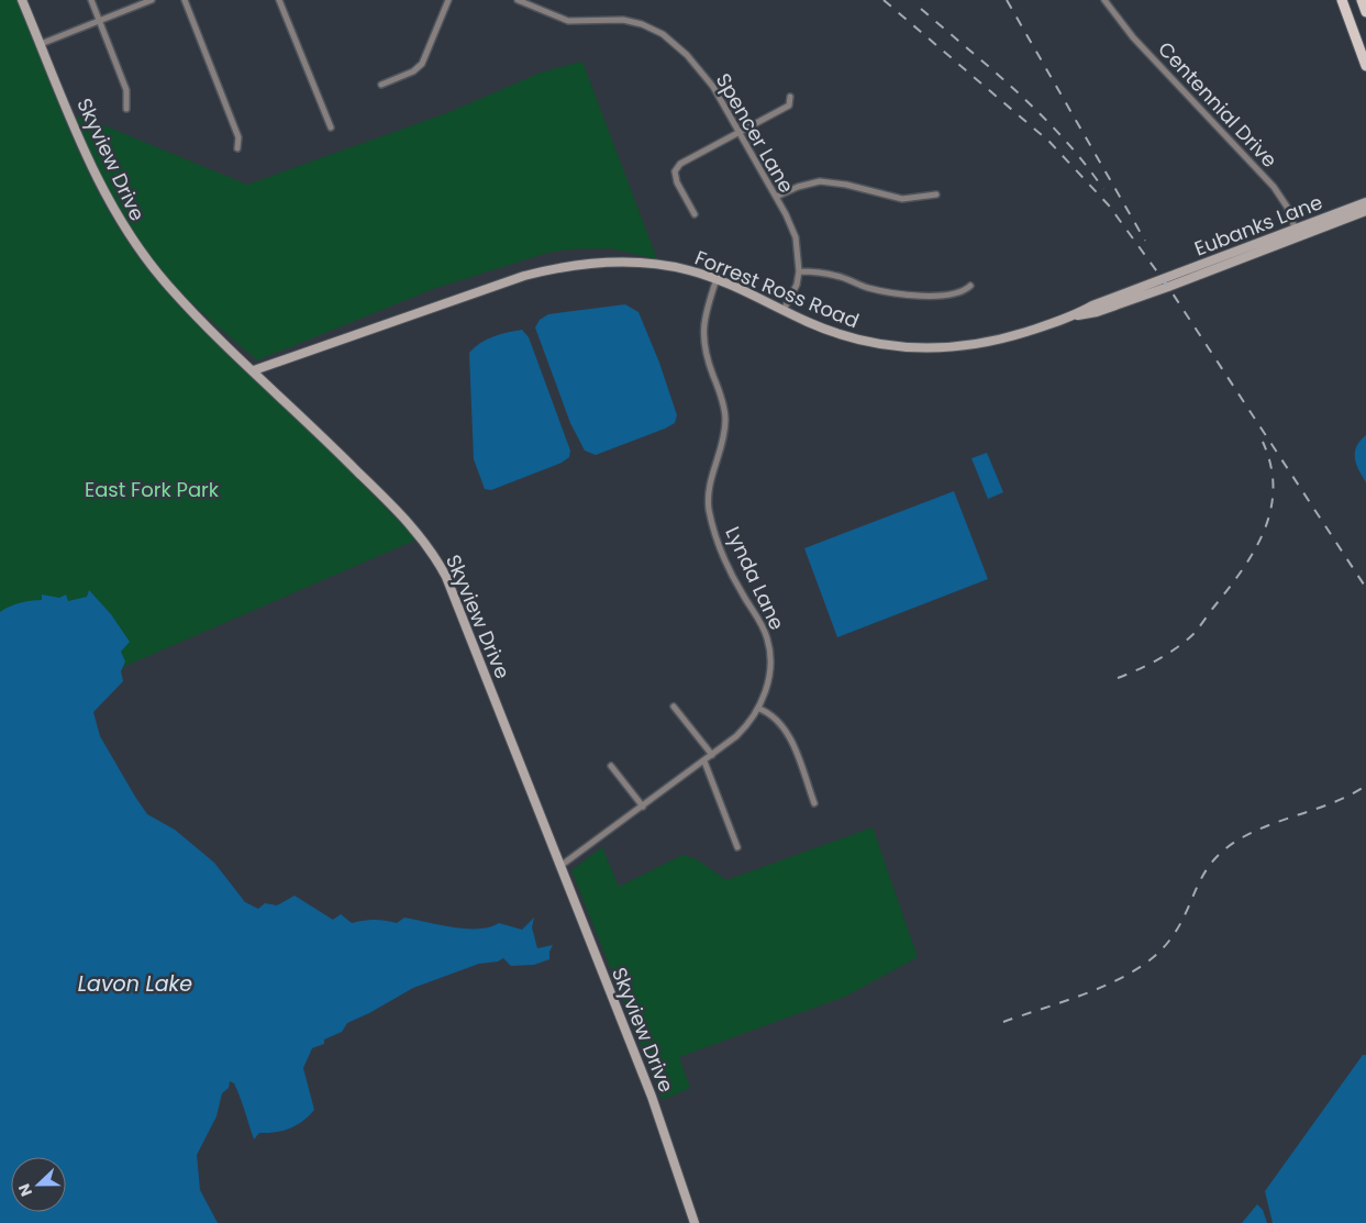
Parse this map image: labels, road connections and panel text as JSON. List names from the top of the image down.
{
  "streets": {
    "street": [
      "Centennial Drive",
      "Spencer Lane",
      "Skyview Drive",
      "Eubanks Lane",
      "Forrest Ross Road",
      "Lynda Lane"
    ]
  },
  "crossings": [
    ["Centennial Drive", "Eubanks Lane"],
    ["Spencer Lane", "Forrest Ross Road"],
    ["Skyview Drive", "Forrest Ross Road"],
    ["Skyview Drive", "Lynda Lane"],
    ["Eubanks Lane", "Forrest Ross Road"],
    ["Forrest Ross Road", "Lynda Lane"]
  ],
  "water": ["Lavon Lake"],
  "parks": ["East Fork Park"],
  "north": "left"
}
